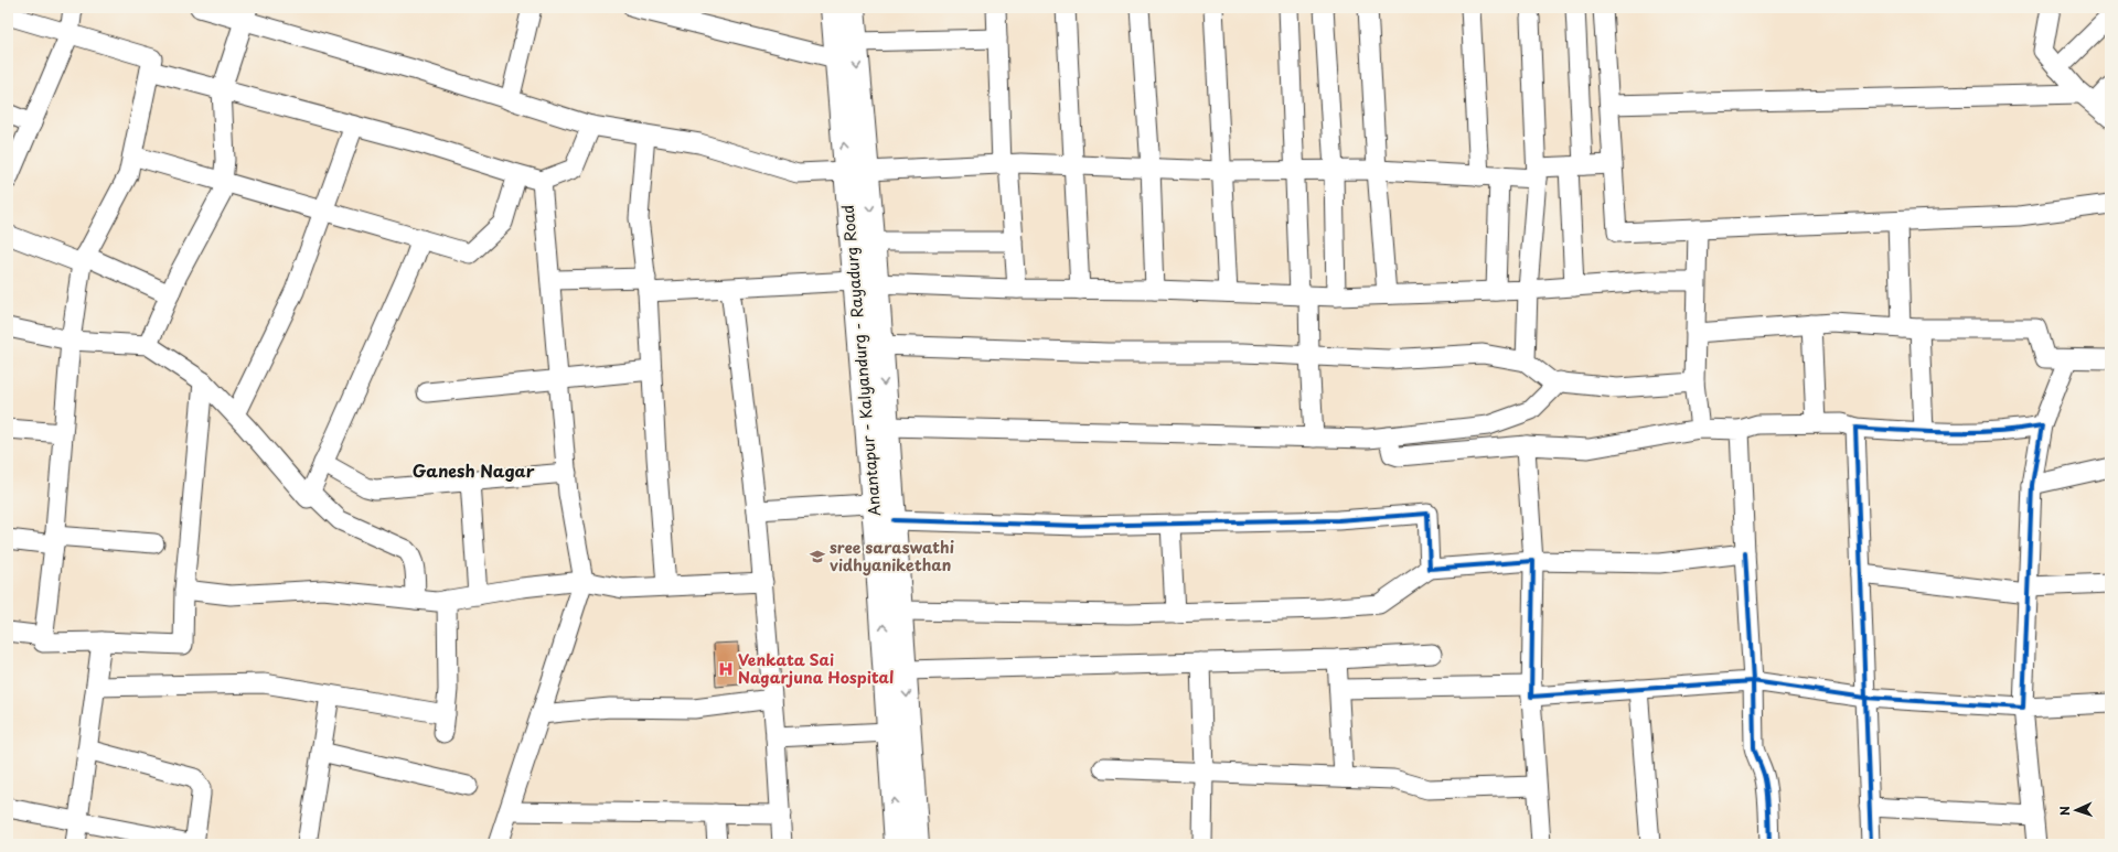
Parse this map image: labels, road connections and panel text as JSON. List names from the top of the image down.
{
  "streets": {
    "highway": ["Anantapur - Kalyandurg - Rayadurg Road"]
  },
  "districts": ["Ganesh Nagar"],
  "places": {
    "school or university": ["sree saraswathi vidhyanikethan"],
    "hospital": ["Venkata Sai Nagarjuna Hospital"]
  },
  "north": "left"
}
